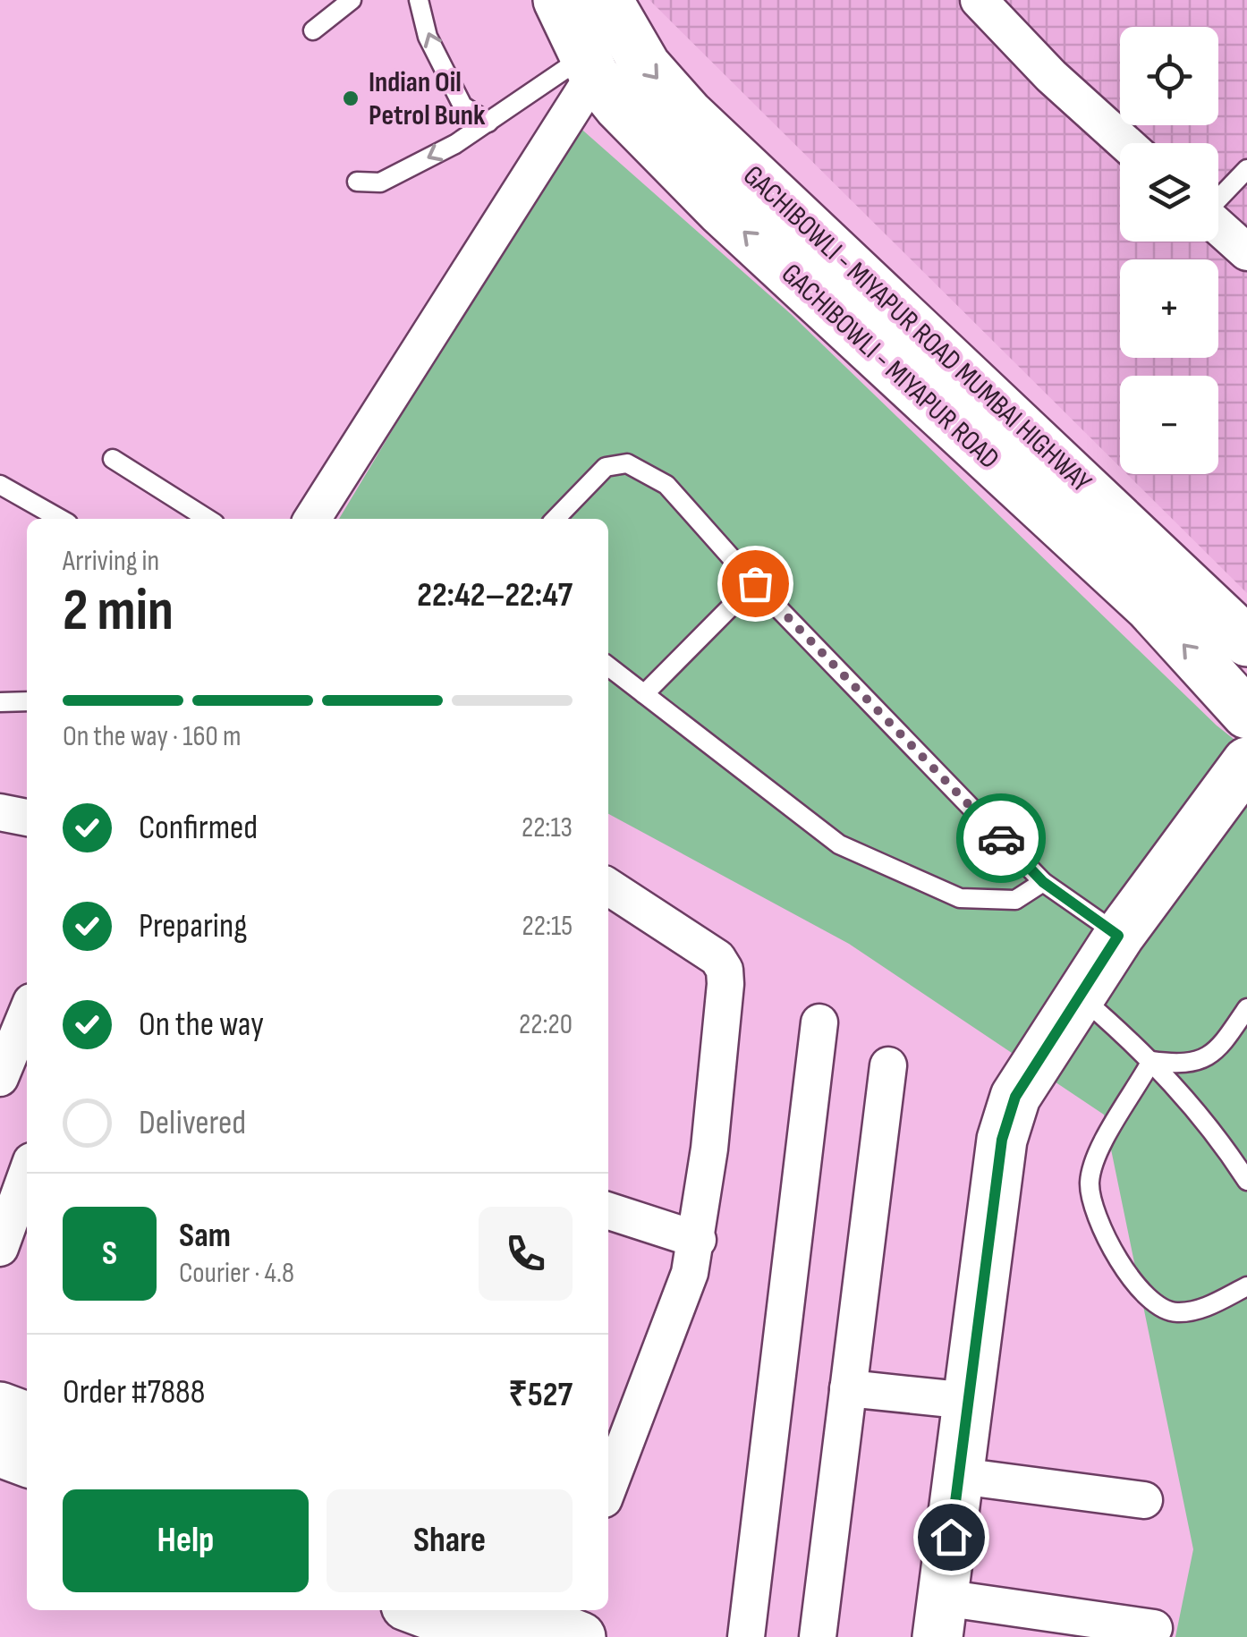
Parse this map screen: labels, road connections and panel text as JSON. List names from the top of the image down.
{
  "streets": {
    "main road": ["GACHIBOWLI - MIYAPUR ROAD MUMBAI HIGHWAY", "GACHIBOWLI - MIYAPUR ROAD"]
  },
  "crossings": [
    ["GACHIBOWLI - MIYAPUR ROAD MUMBAI HIGHWAY", "GACHIBOWLI - MIYAPUR ROAD"]
  ],
  "one_way": ["GACHIBOWLI - MIYAPUR ROAD MUMBAI HIGHWAY", "GACHIBOWLI - MIYAPUR ROAD"],
  "places": ["Indian Oil Petrol Bunk"],
  "page": {
    "map_buttons": ["+", "−"],
    "heading": ["2 min", "Arriving in", "22:42–22:47"],
    "panel": [
      "Sam",
      "Courier · 4.8",
      "Order #7888",
      "₹527"
    ],
    "bar": "On the way · 160 m",
    "list": [
      ["Confirmed", "22:13"],
      ["Preparing", "22:15"],
      ["On the way", "22:20"],
      "Delivered"
    ],
    "round": "S",
    "buttons": ["Help", "Share"]
  }
}
